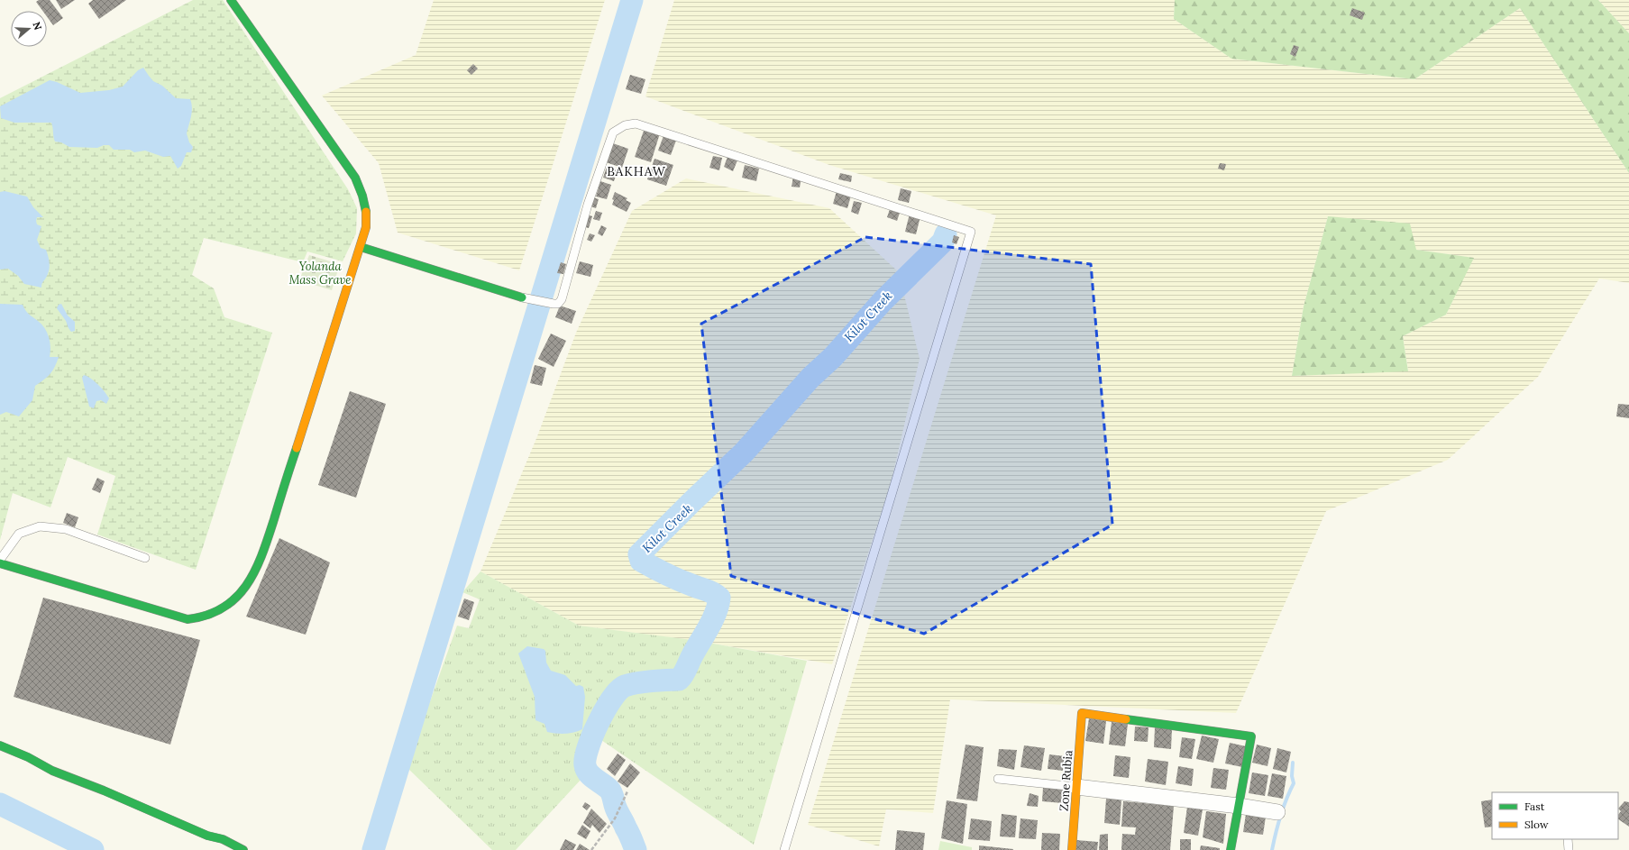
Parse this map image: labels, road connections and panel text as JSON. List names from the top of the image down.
{
  "streets": {
    "street": ["Zone Rubia"]
  },
  "districts": ["BAKHAW"],
  "water": ["Kilot Creek"],
  "parks": ["Yolanda Mass Grave"],
  "legend": ["Fast", "Slow"],
  "north": "right"
}
